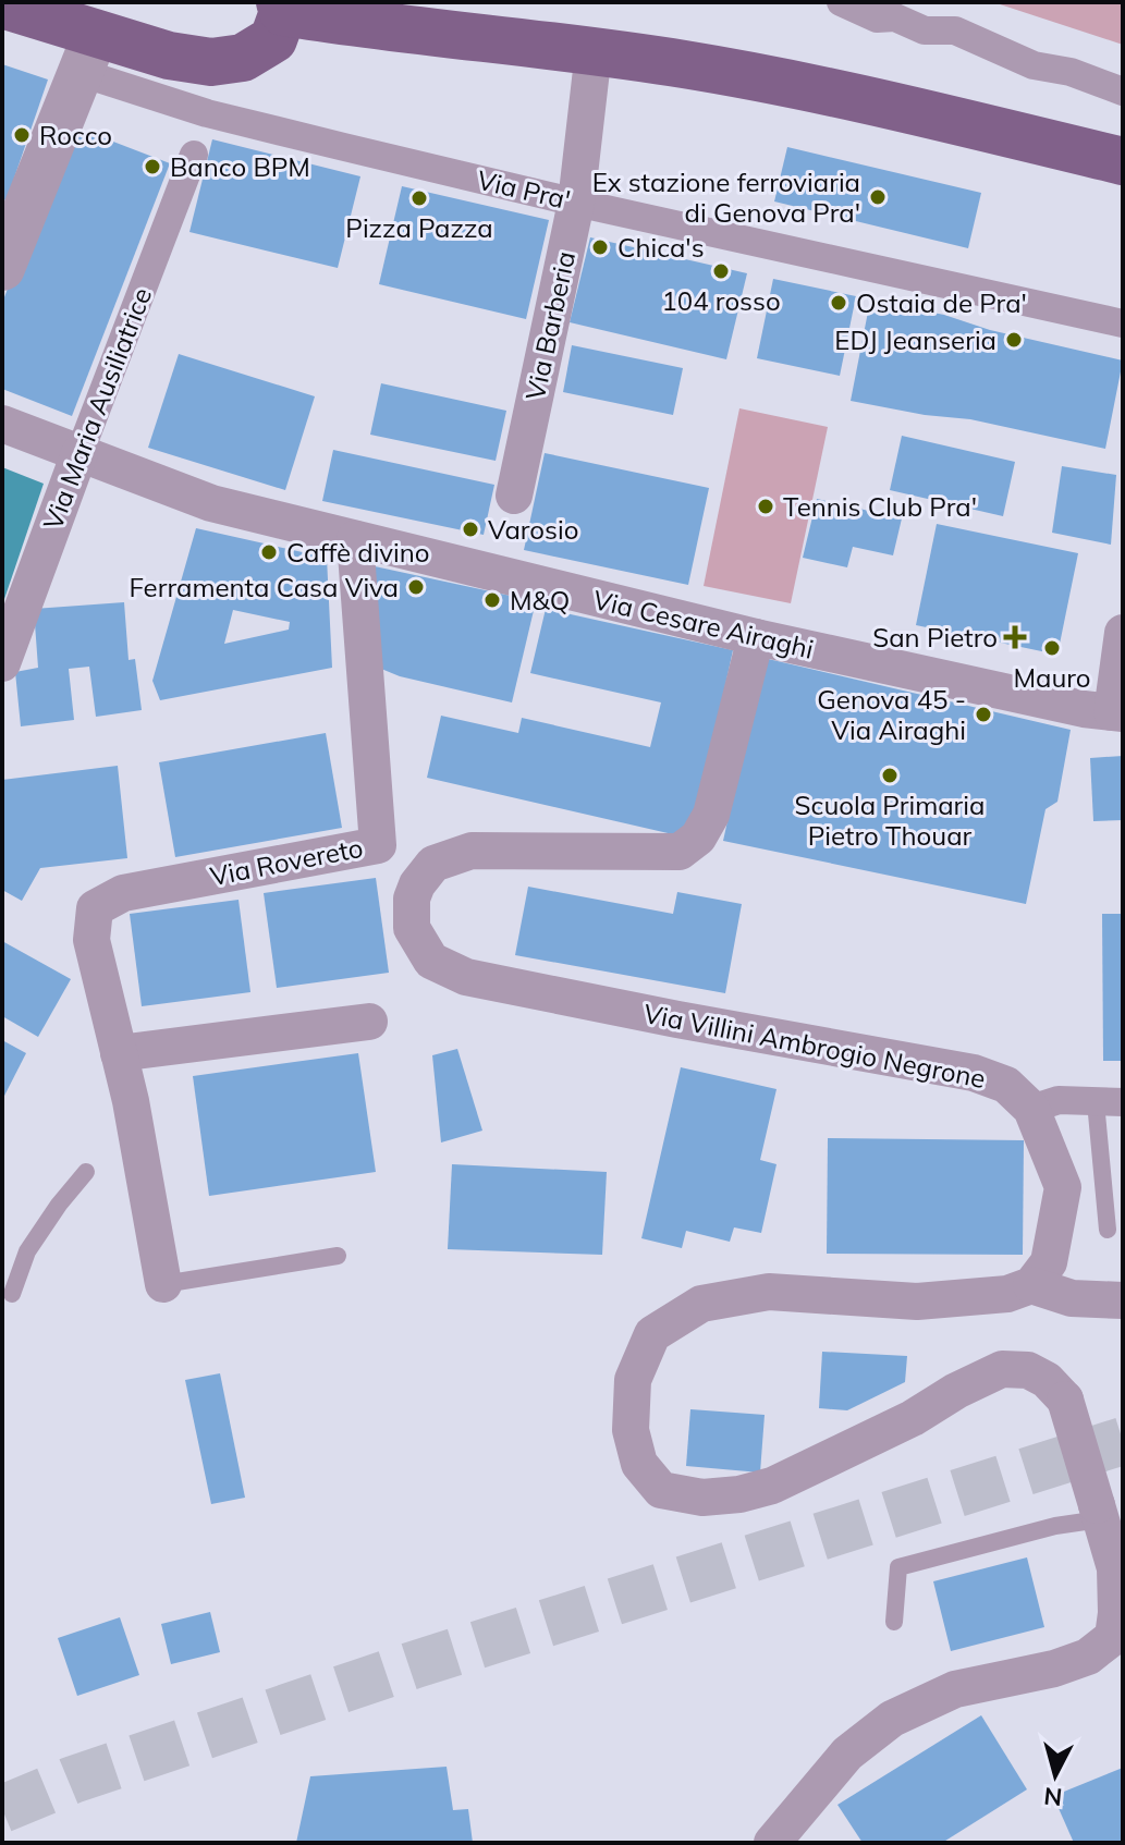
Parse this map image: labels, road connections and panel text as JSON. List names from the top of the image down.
{
  "streets": {
    "street": [
      "Via Pra'",
      "Via Barberia",
      "Via Maria Ausiliatrice",
      "Via Cesare Airaghi",
      "Via Rovereto",
      "Via Villini Ambrogio Negrone"
    ]
  },
  "crossings": [
    ["Via Pra'", "Via Barberia"],
    ["Via Maria Ausiliatrice", "Via Cesare Airaghi"],
    ["Via Cesare Airaghi", "Via Rovereto"],
    ["Via Cesare Airaghi", "Via Villini Ambrogio Negrone"]
  ],
  "places": {
    "other": [
      "Rocco",
      "Banco BPM",
      "Ex stazione ferroviaria di Genova Pra'",
      "Pizza Pazza",
      "Chica's",
      "104 rosso",
      "Ostaia de Pra'",
      "EDJ Jeanseria",
      "Tennis Club Pra'",
      "Varosio",
      "Caffè divino",
      "Ferramenta Casa Viva",
      "M&Q",
      "Mauro",
      "Genova 45 - Via Airaghi",
      "Scuola Primaria Pietro Thouar"
    ],
    "health": ["San Pietro"]
  },
  "north": "bottom"
}
